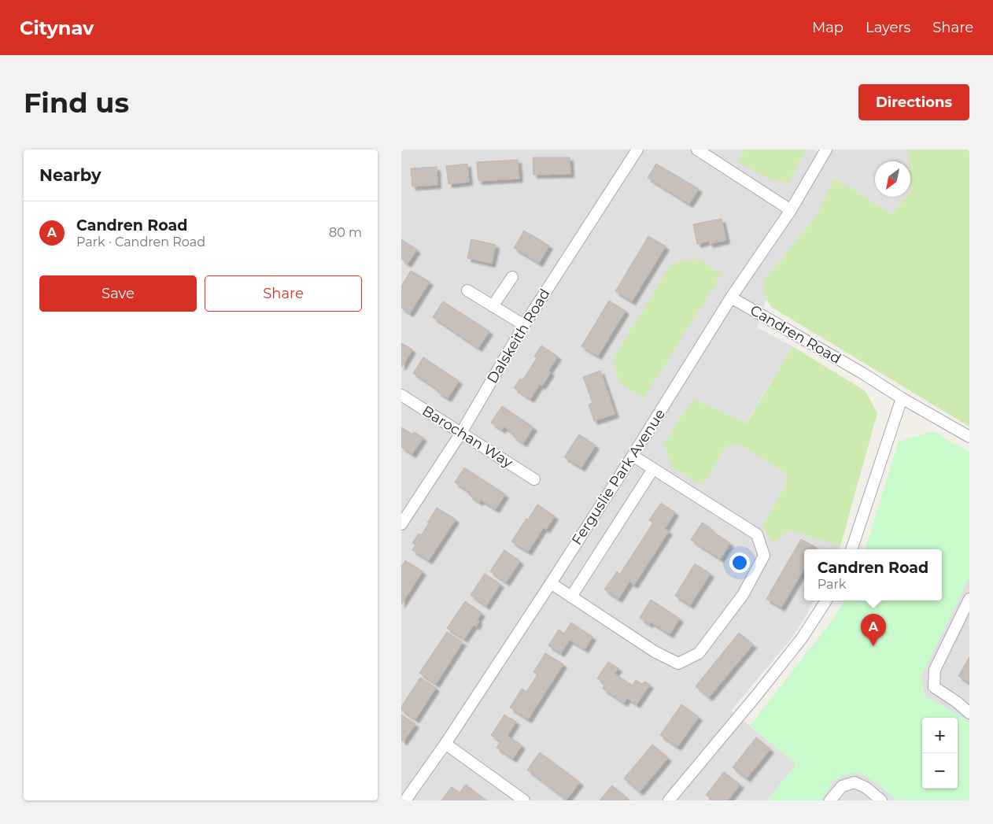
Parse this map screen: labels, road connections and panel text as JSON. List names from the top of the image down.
{
  "streets": {
    "street": [
      "Candren Road",
      "Dalskeith Road",
      "Barochan Way",
      "Ferguslie Park Avenue"
    ]
  },
  "crossings": [
    ["Candren Road", "Ferguslie Park Avenue"],
    ["Dalskeith Road", "Barochan Way"]
  ],
  "north": "bottom left",
  "page": {
    "header": "Citynav",
    "nav": ["Map", "Layers", "Share"],
    "buttons": [
      "Directions",
      ["Save", "Share"]
    ],
    "title": "Find us",
    "heading": "Nearby",
    "list": [
      {
        "mark": "A",
        "name": "Candren Road",
        "note": "Park · Candren Road",
        "value": "80 m"
      }
    ],
    "popup": ["Candren Road", "Park"],
    "pins": "A",
    "map_buttons": ["+", "−"]
  }
}
